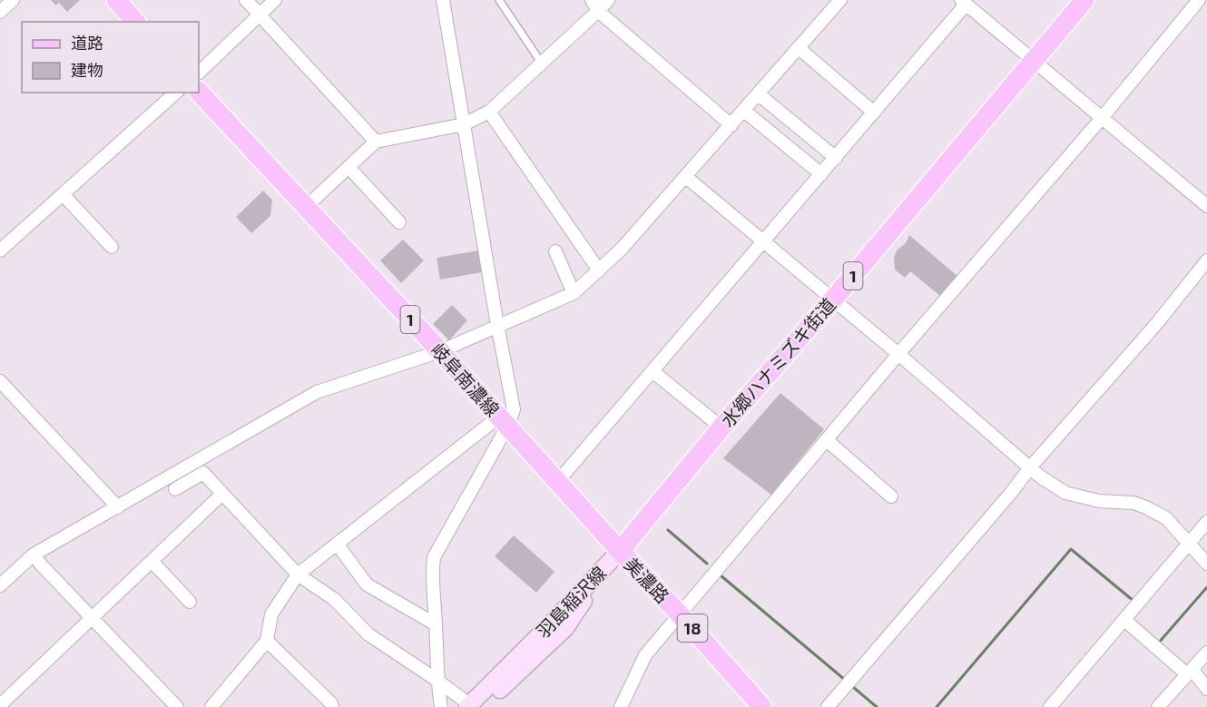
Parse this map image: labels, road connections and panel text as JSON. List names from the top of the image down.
{
  "streets": {
    "main road": [
      "1",
      "水郷ハナミズキ街道",
      "岐阜南濃線",
      "美濃路",
      "羽島稲沢線",
      "18"
    ]
  },
  "crossings": [
    ["水郷ハナミズキ街道", "岐阜南濃線"],
    ["水郷ハナミズキ街道", "美濃路"],
    ["水郷ハナミズキ街道", "羽島稲沢線"],
    ["岐阜南濃線", "美濃路"],
    ["岐阜南濃線", "羽島稲沢線"],
    ["美濃路", "羽島稲沢線"]
  ],
  "legend": ["道路", "建物"]
}
